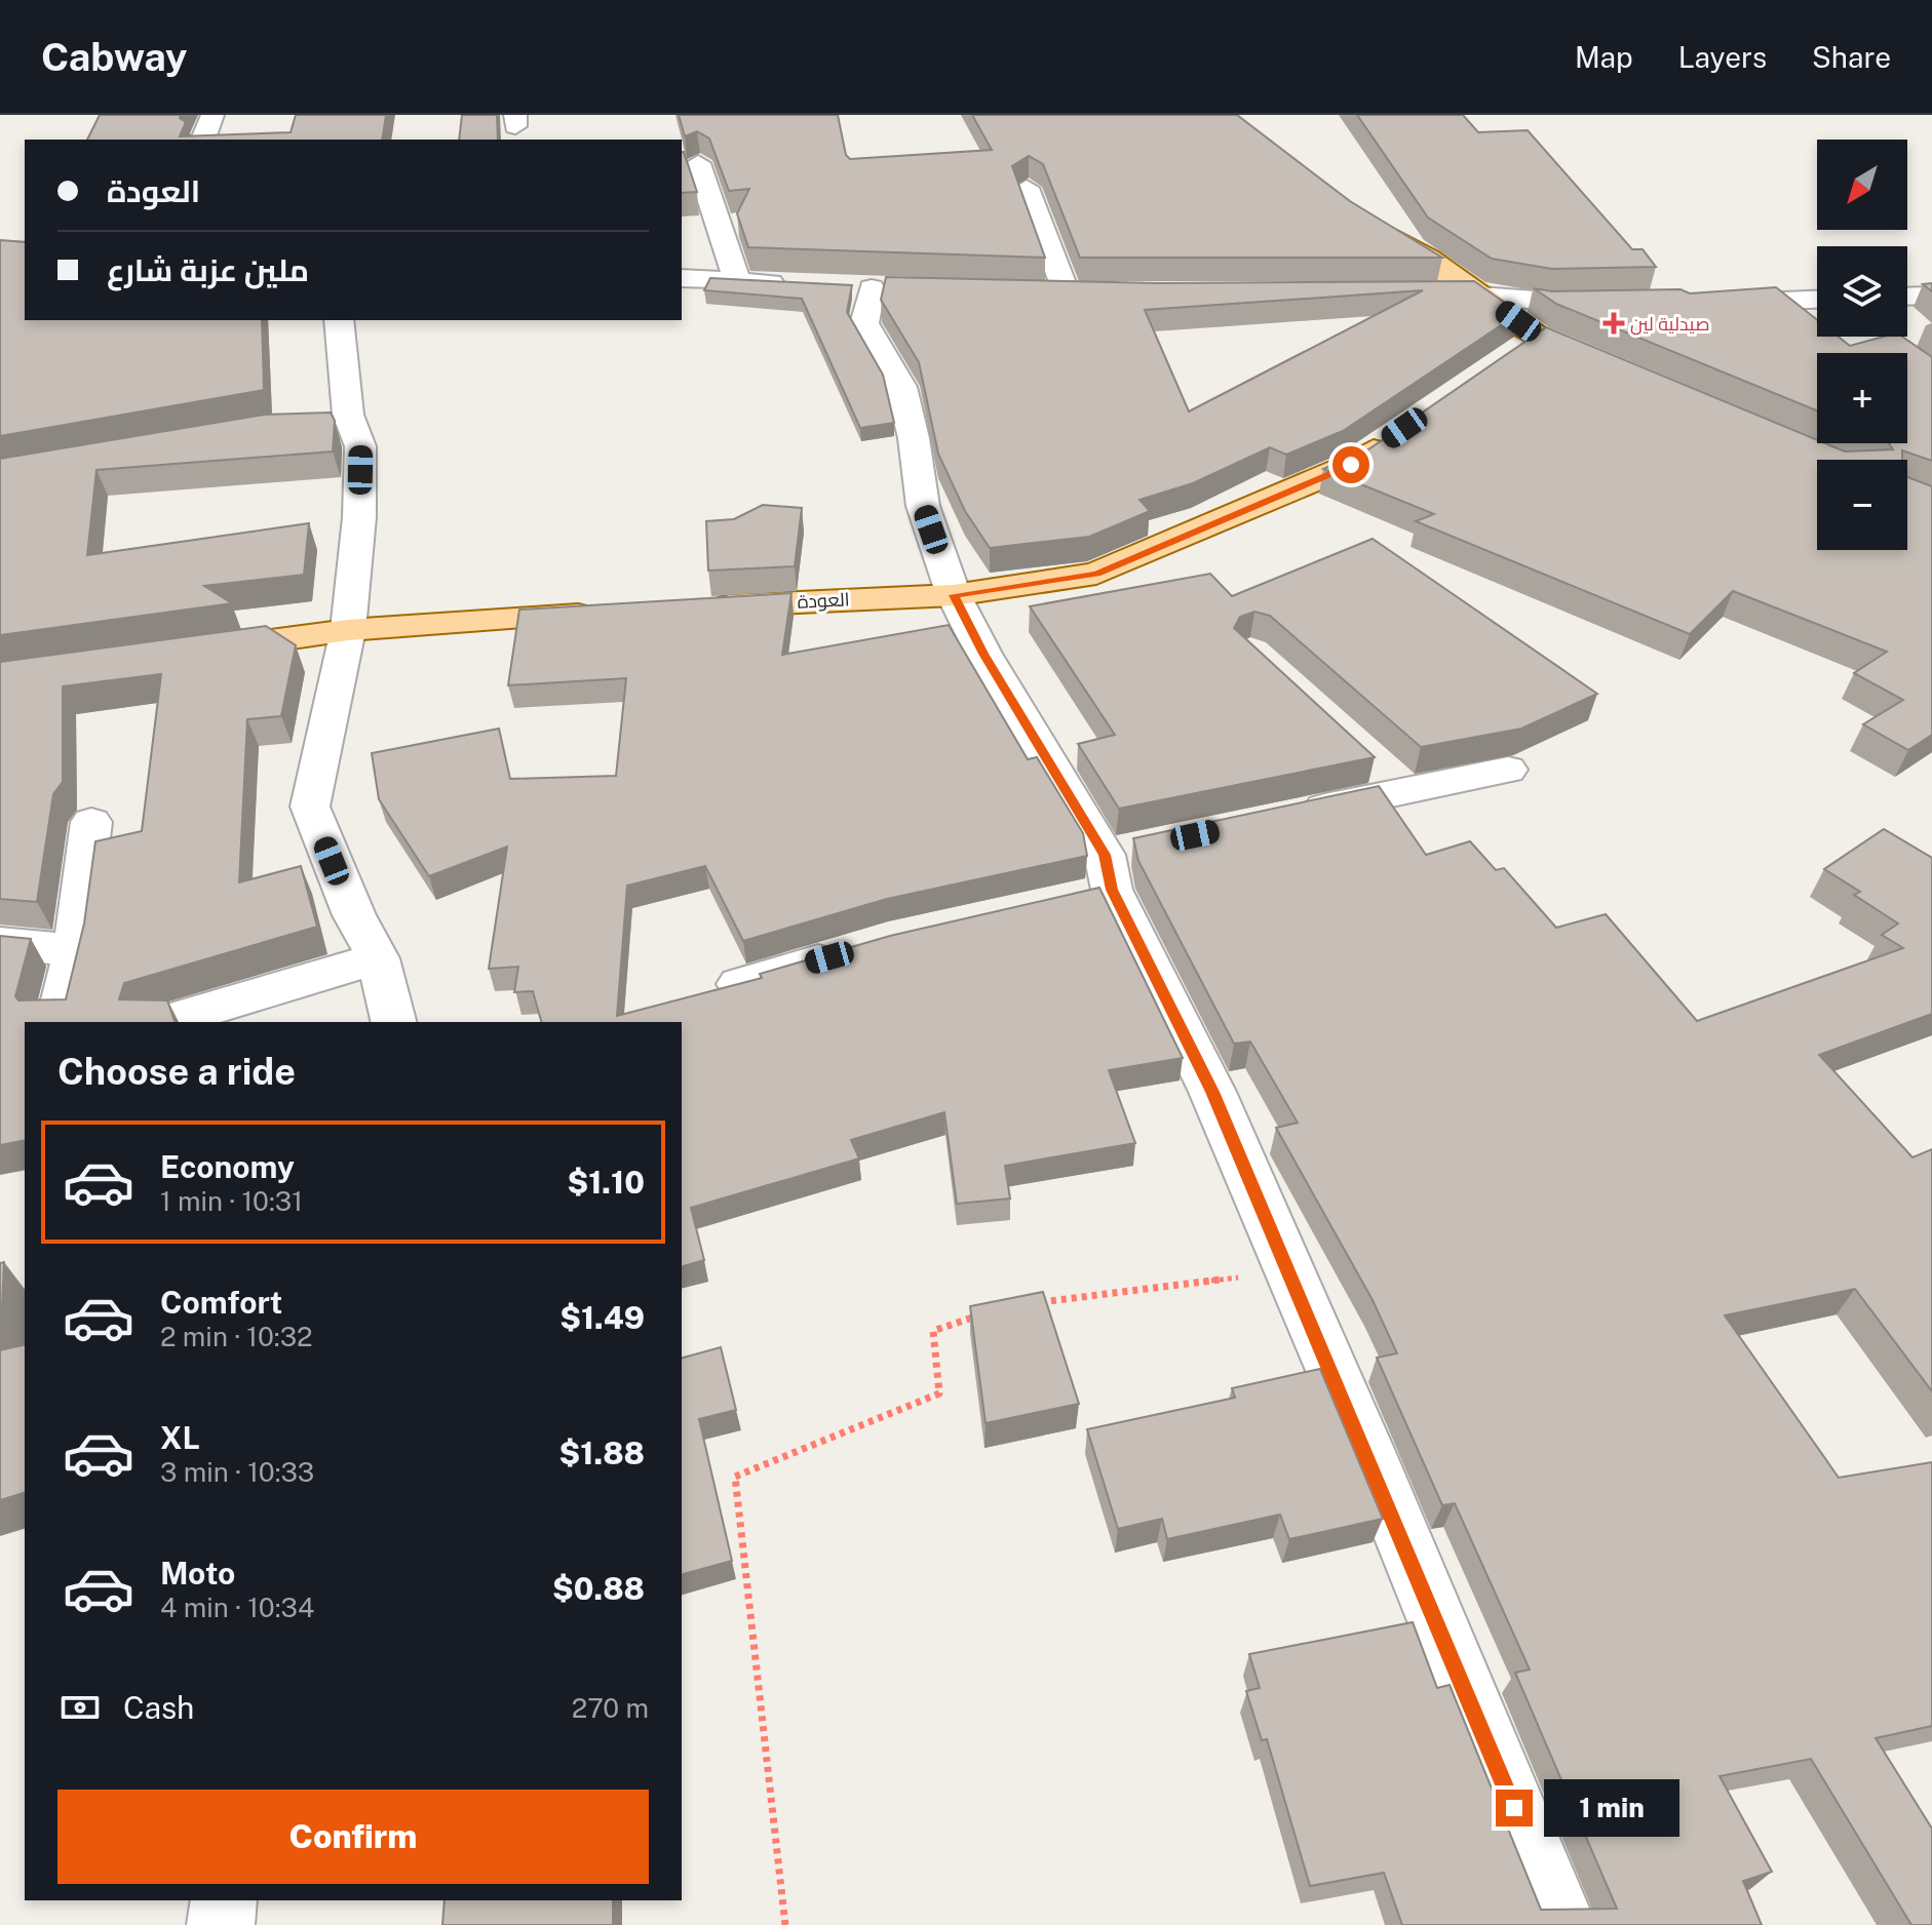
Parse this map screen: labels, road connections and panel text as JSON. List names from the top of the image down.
{
  "streets": {
    "main road": ["العودة"]
  },
  "places": {
    "health": ["صيدلية لين"]
  },
  "north": "bottom left",
  "page": {
    "header": "Cabway",
    "nav": ["Map", "Layers", "Share"],
    "map_buttons": ["+", "−"],
    "banner": ["العودة", "ملين عزبة شارع"],
    "heading": "Choose a ride",
    "list": [
      {
        "name": "Economy",
        "note": "1 min · 10:31",
        "value": "$1.10"
      },
      {
        "name": "Comfort",
        "note": "2 min · 10:32",
        "value": "$1.49"
      },
      {
        "name": "XL",
        "note": "3 min · 10:33",
        "value": "$1.88"
      },
      {
        "name": "Moto",
        "note": "4 min · 10:34",
        "value": "$0.88"
      }
    ],
    "pay": ["Cash", "270 m"],
    "buttons": "Confirm",
    "bubble": "1 min"
  }
}
